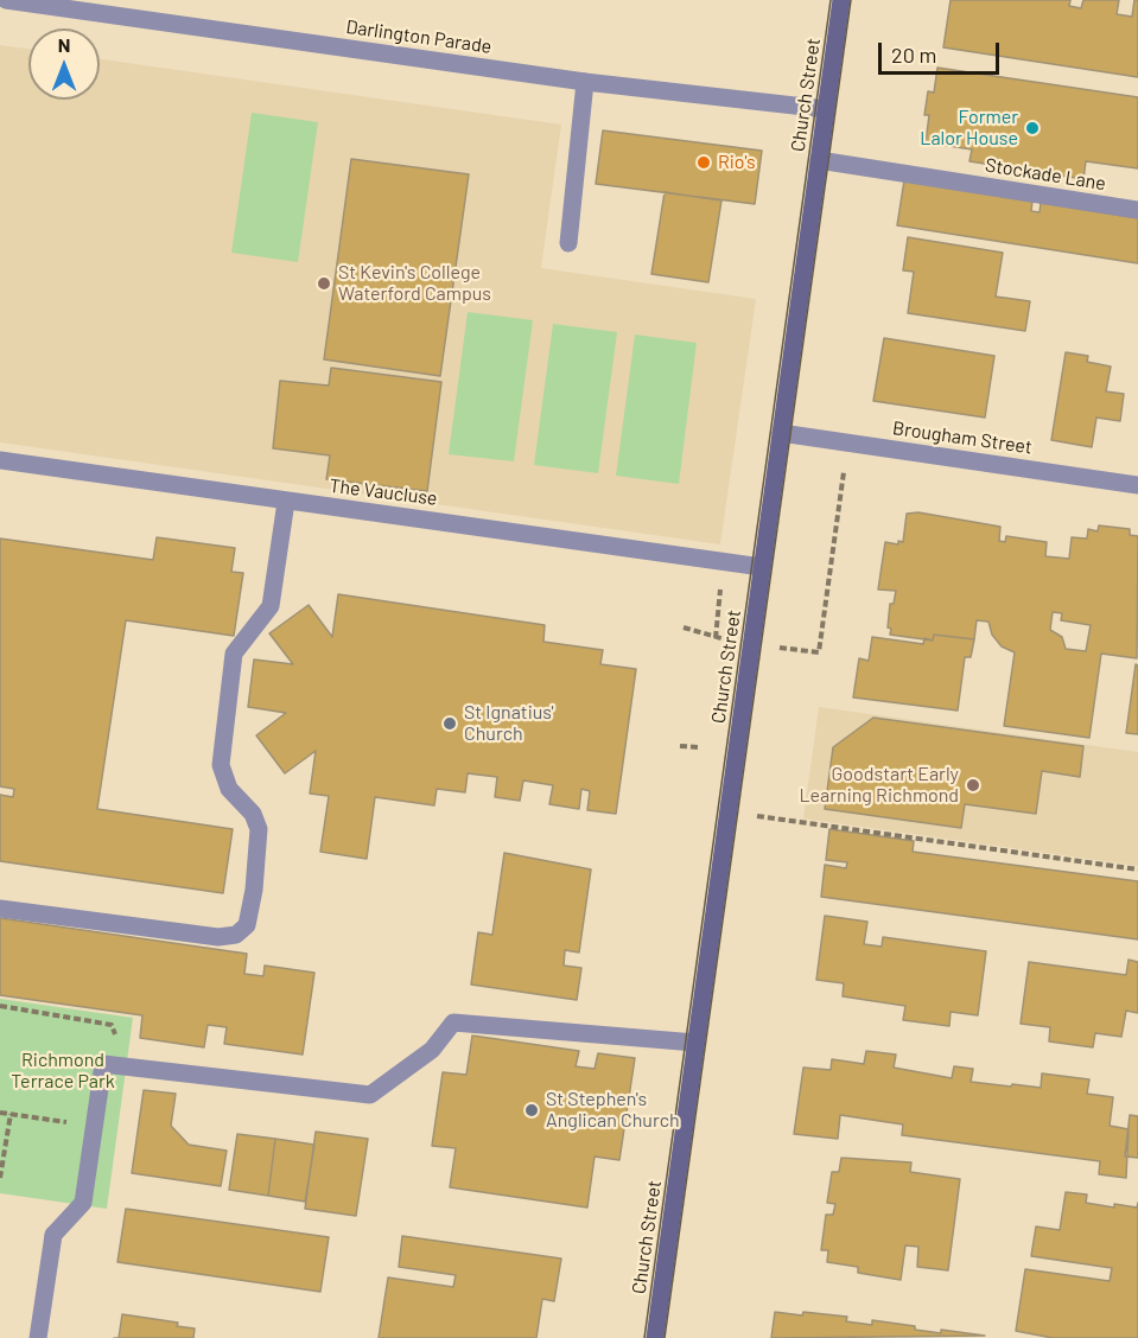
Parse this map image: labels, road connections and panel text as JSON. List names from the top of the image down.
{
  "streets": {
    "main road": ["Church Street"],
    "street": [
      "Darlington Parade",
      "Stockade Lane",
      "Brougham Street",
      "The Vaucluse"
    ]
  },
  "crossings": [
    ["Darlington Parade", "Church Street"],
    ["Church Street", "Stockade Lane"],
    ["Church Street", "Brougham Street"],
    ["Church Street", "The Vaucluse"]
  ],
  "parks": ["Richmond Terrace Park"],
  "places": [
    "Former Lalor House",
    "Rio's",
    "St Kevin's College Waterford Campus",
    "St Ignatius' Church",
    "Goodstart Early Learning Richmond",
    "St Stephen's Anglican Church"
  ],
  "scale_bar": "20 m",
  "north": "top"
}
